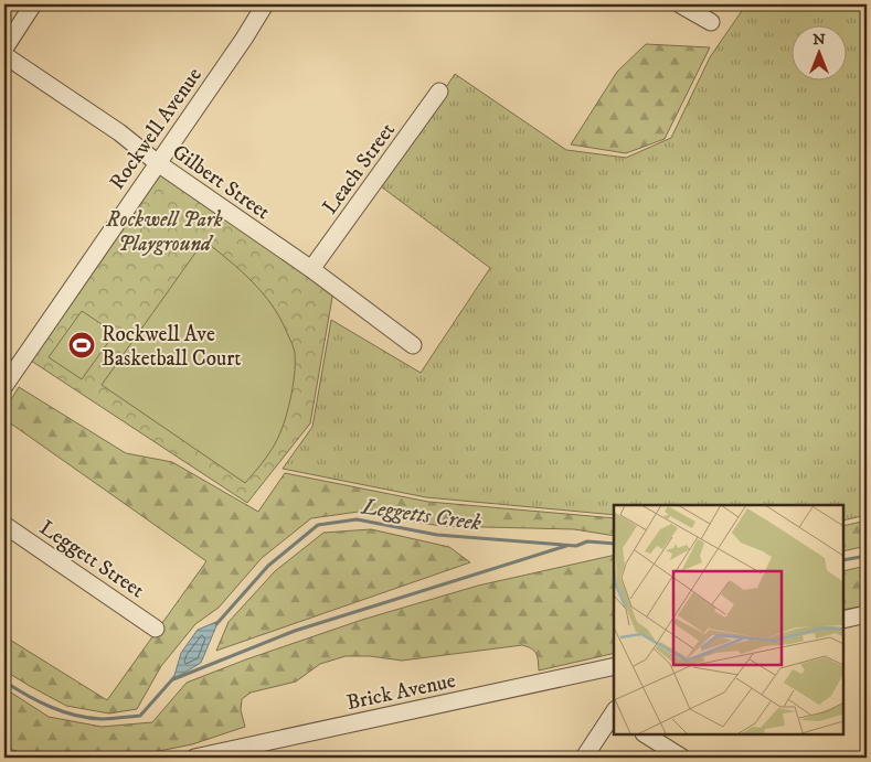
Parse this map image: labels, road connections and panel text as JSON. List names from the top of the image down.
{
  "streets": {
    "street": [
      "Rockwell Avenue",
      "Leach Street",
      "Gilbert Street",
      "Leggett Street",
      "Brick Avenue"
    ]
  },
  "crossings": [
    ["Rockwell Avenue", "Gilbert Street"],
    ["Leach Street", "Gilbert Street"]
  ],
  "water": ["Leggetts Creek"],
  "parks": ["Rockwell Park Playground"],
  "places": {
    "sports": ["Rockwell Ave Basketball Court"]
  },
  "north": "top"
}
